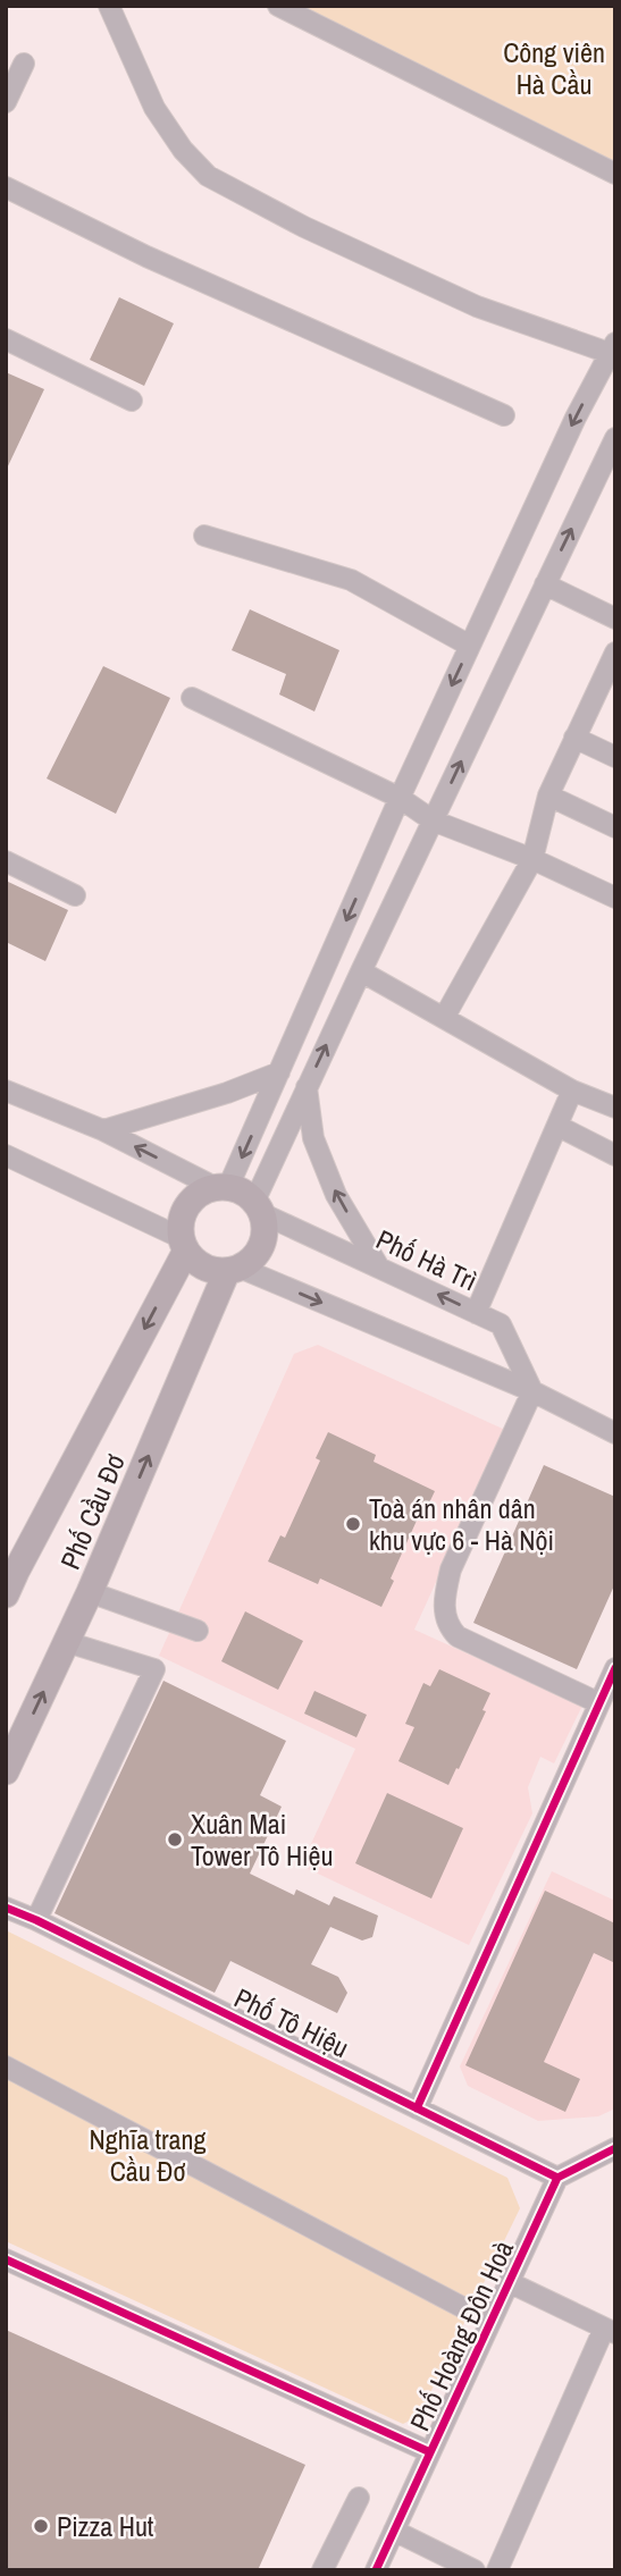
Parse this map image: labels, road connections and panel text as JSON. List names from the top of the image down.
{
  "streets": {
    "main road": ["Phố Cầu Đơ"],
    "street": ["Phố Hà Trì", "Phố Tô Hiệu", "Phố Hoàng Đôn Hoà"]
  },
  "crossings": [
    ["Phố Hà Trì", "Phố Cầu Đơ"],
    ["Phố Tô Hiệu", "Phố Hoàng Đôn Hoà"]
  ],
  "parks": ["Công viên Hà Cầu", "Nghĩa trang Cầu Đơ"],
  "places": ["Toà án nhân dân khu vực 6 - Hà Nội", "Xuân Mai Tower Tô Hiệu", "Pizza Hut"]
}
